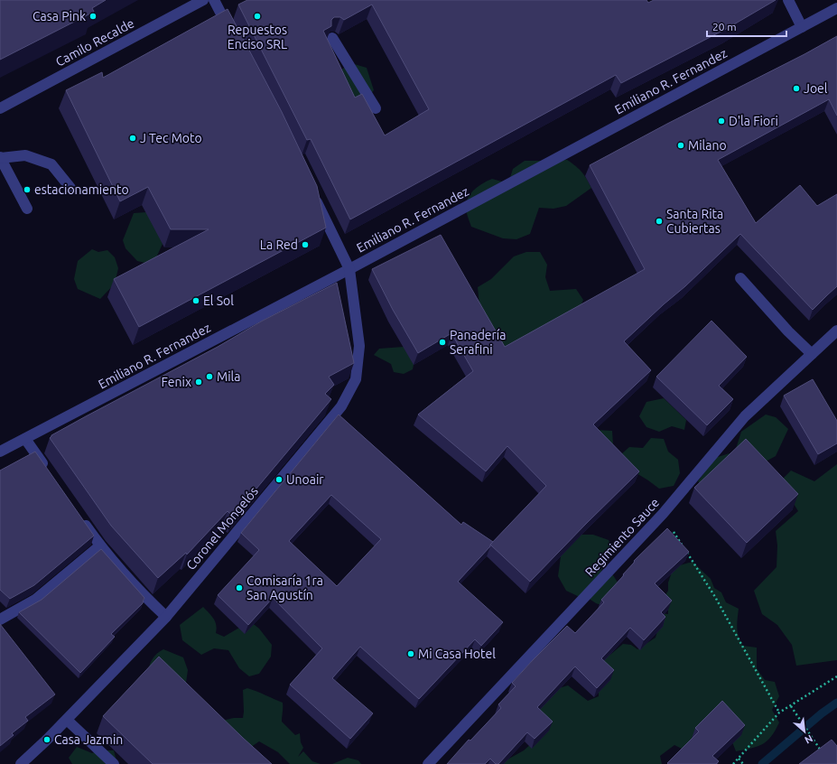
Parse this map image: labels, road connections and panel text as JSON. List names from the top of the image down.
{
  "streets": {
    "street": [
      "Camilo Recalde",
      "Emiliano R. Fernandez",
      "Coronel Mongelós",
      "Regimiento Sauce"
    ]
  },
  "crossings": [
    ["Emiliano R. Fernandez", "Coronel Mongelós"]
  ],
  "places": [
    "Casa Pink",
    "Repuestos Enciso SRL",
    "Joel",
    "D'la Fiori",
    "J Tec Moto",
    "Milano",
    "estacionamiento",
    "Santa Rita Cubiertas",
    "La Red",
    "El Sol",
    "Panadería Serafini",
    "Mila",
    "Fenix",
    "Unoair",
    "Comisaría 1ra San Agustín",
    "Mi Casa Hotel",
    "Casa Jazmin"
  ],
  "scale_bar": "20 m",
  "north": "bottom right"
}
